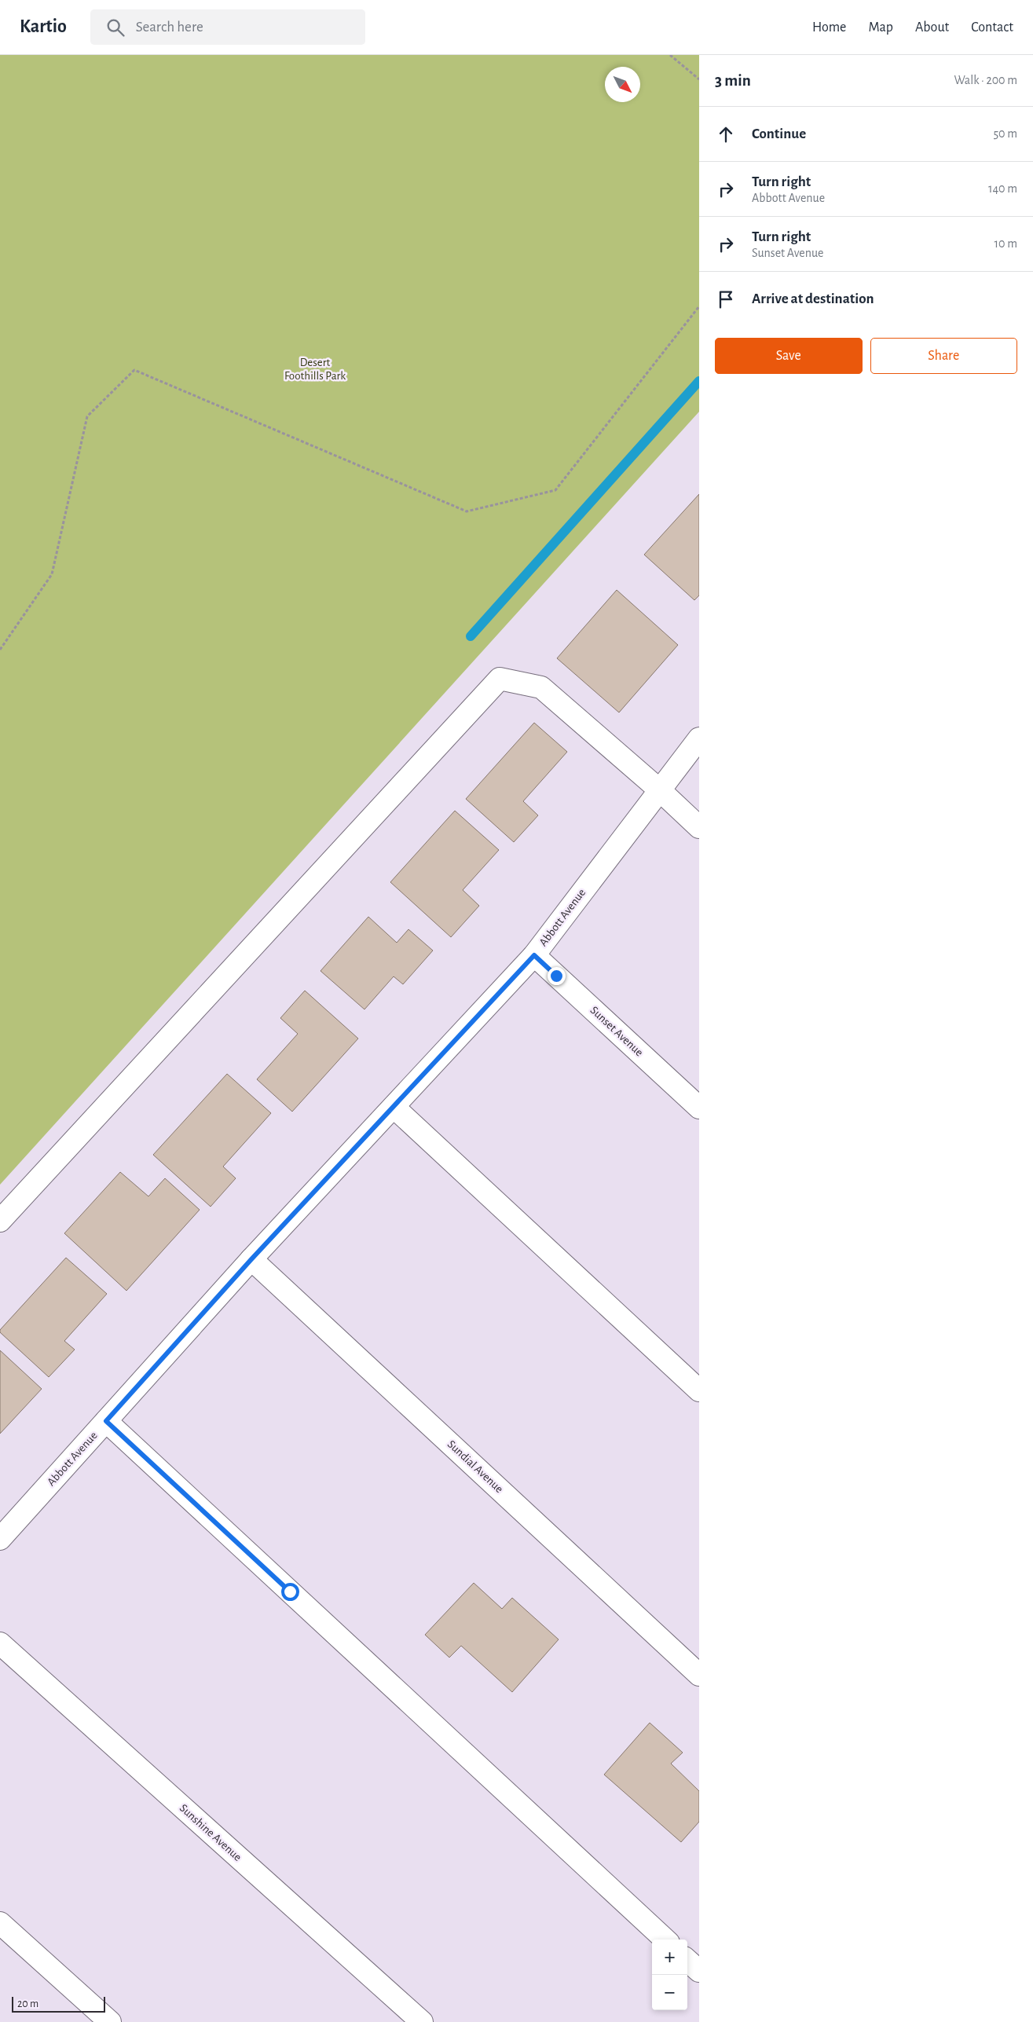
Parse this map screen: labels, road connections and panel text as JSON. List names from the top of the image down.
{
  "streets": {
    "street": [
      "Abbott Avenue",
      "Sunset Avenue",
      "Sundial Avenue",
      "Sunshine Avenue"
    ]
  },
  "crossings": [
    ["Abbott Avenue", "Sunset Avenue"],
    ["Abbott Avenue", "Sundial Avenue"]
  ],
  "parks": ["Desert Foothills Park"],
  "scale_bar": "20 m",
  "north": "bottom right",
  "page": {
    "header": "Kartio",
    "search": "Search here",
    "nav": [
      "Home",
      "Map",
      "About",
      "Contact"
    ],
    "heading": ["3 min", "Walk · 200 m"],
    "list": [
      ["Continue", "50 m"],
      ["Turn right", "Abbott Avenue", "140 m"],
      ["Turn right", "Sunset Avenue", "10 m"],
      "Arrive at destination"
    ],
    "buttons": ["Save", "Share"],
    "map_buttons": ["+", "−"],
    "scale": "20 m"
  }
}
